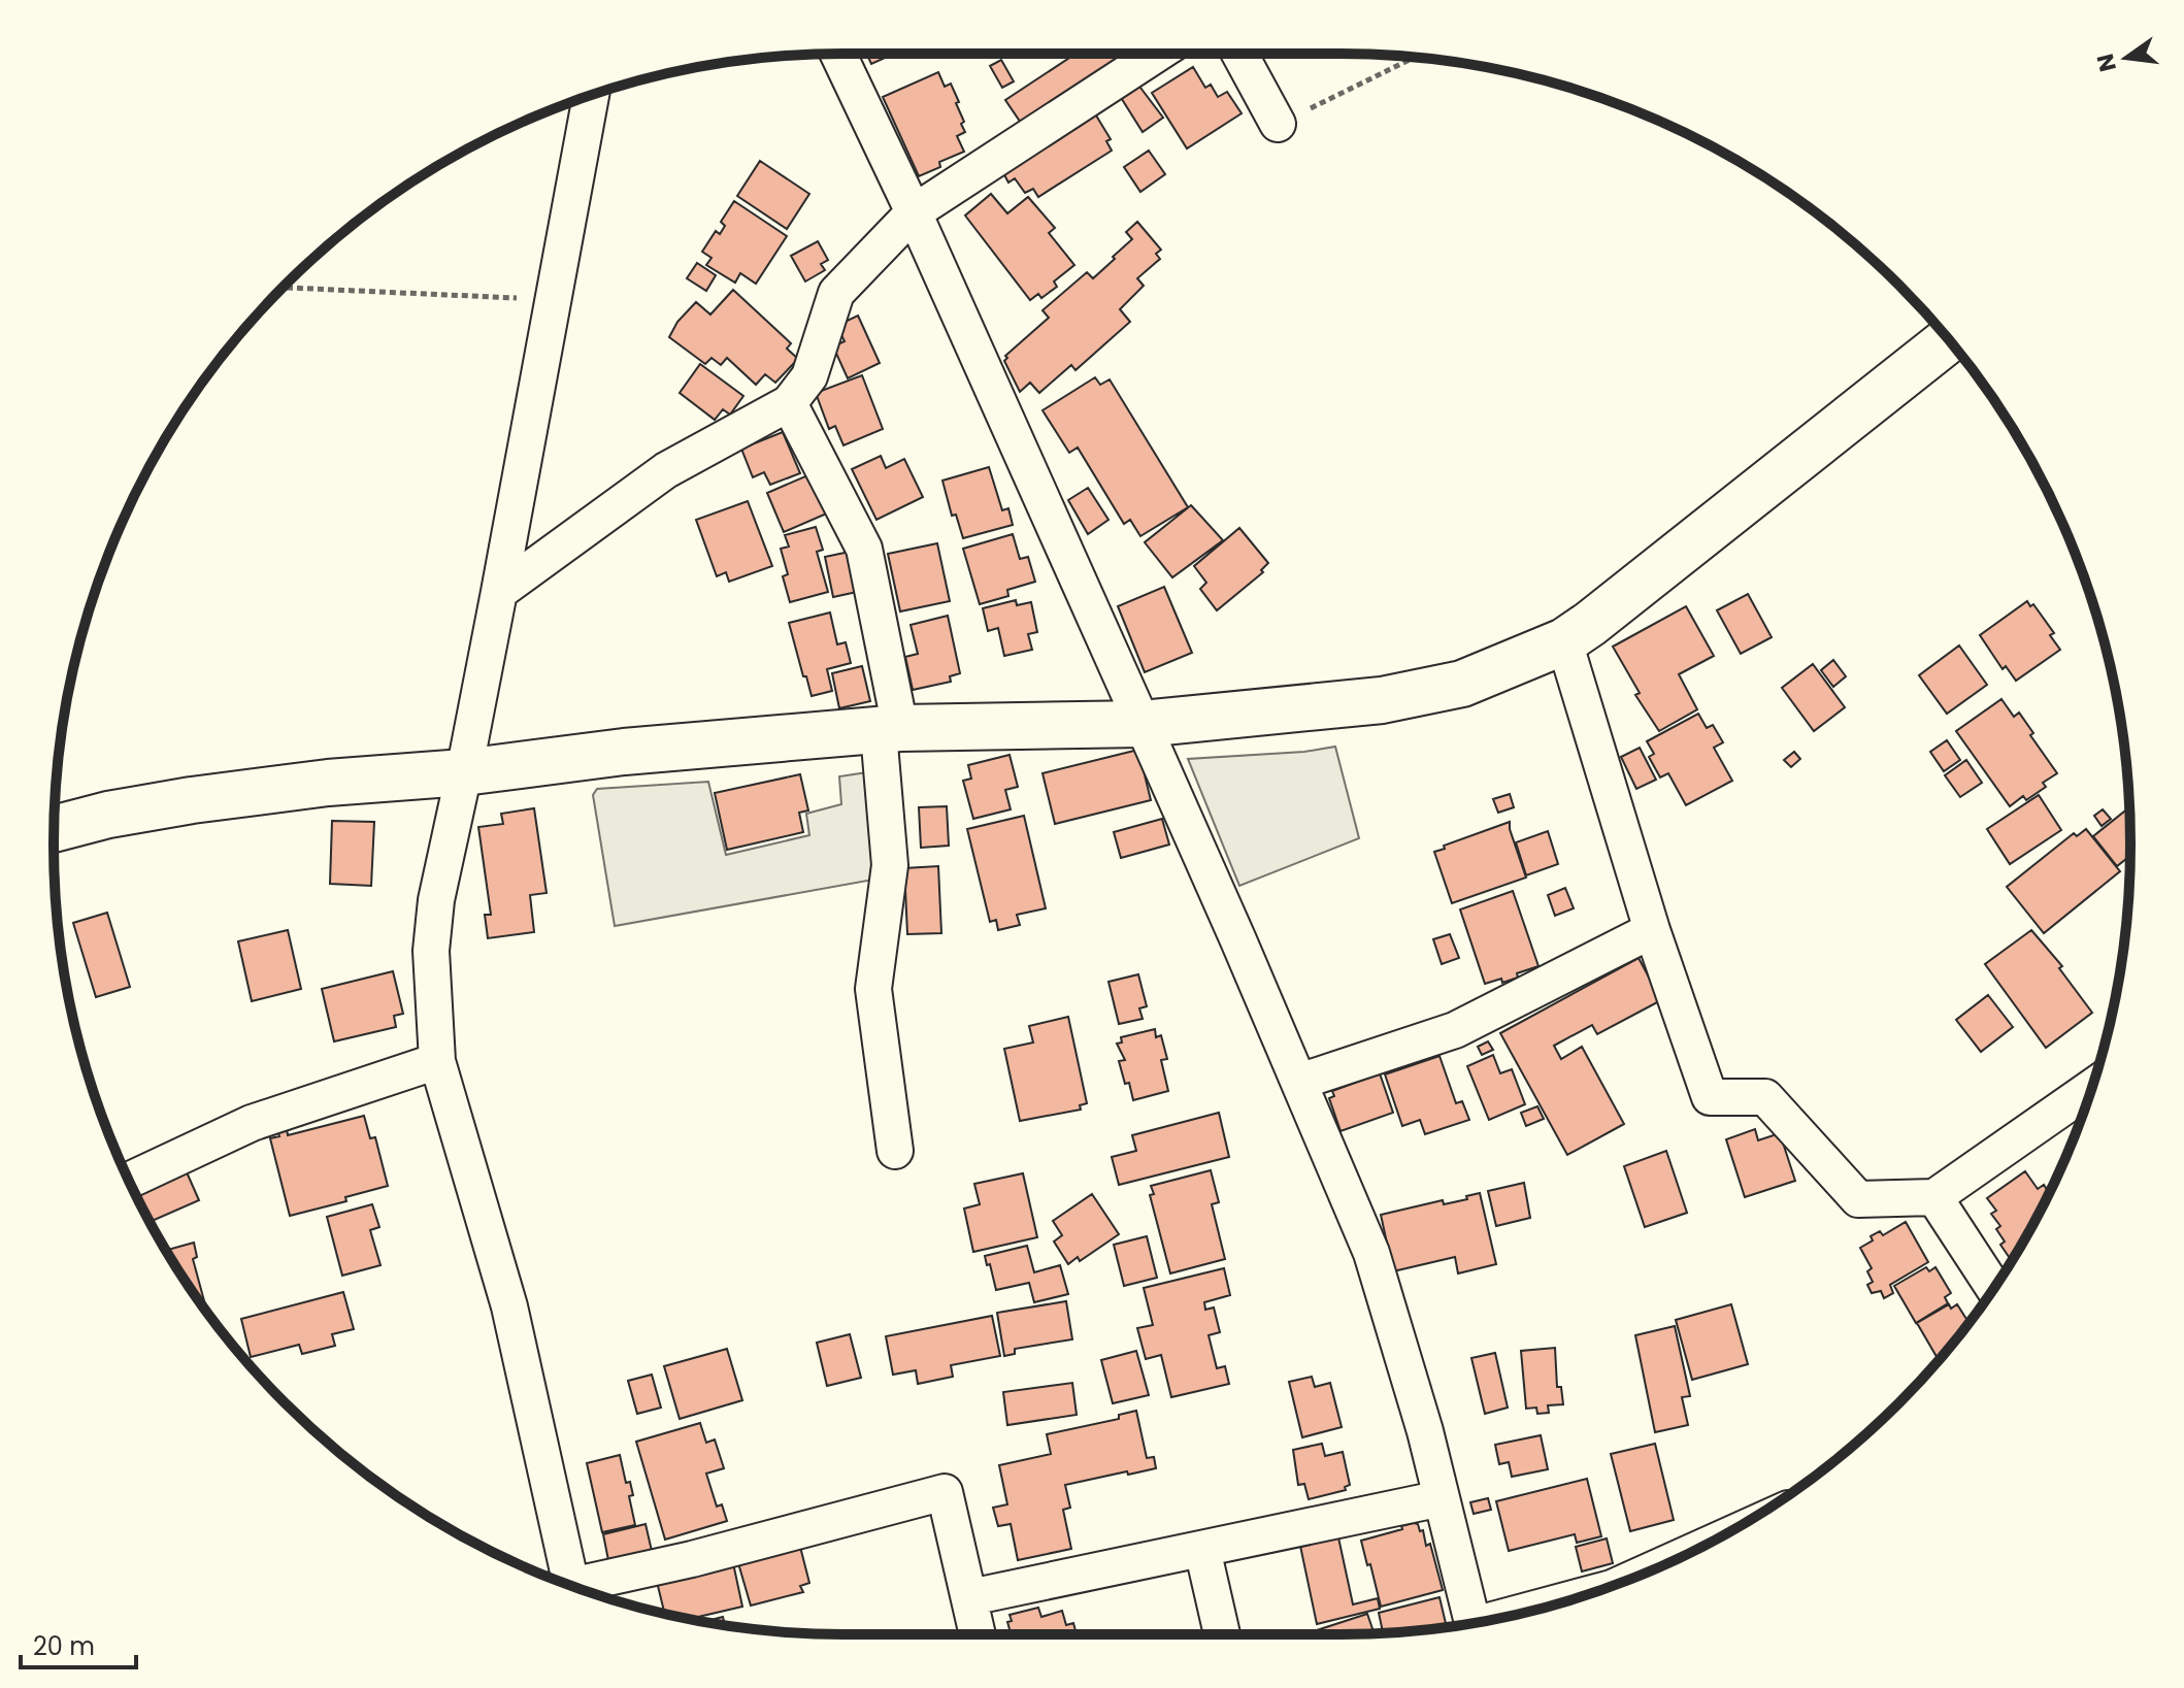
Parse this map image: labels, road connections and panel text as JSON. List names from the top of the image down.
{
  "scale_bar": "20 m",
  "north": "left"
}
